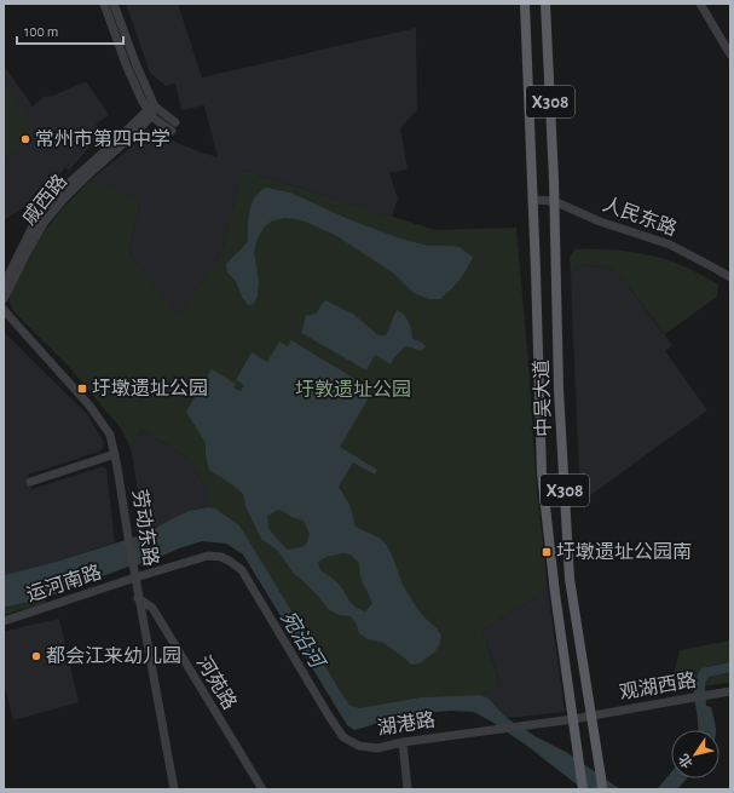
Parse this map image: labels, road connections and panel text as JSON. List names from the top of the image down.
{
  "streets": {
    "main road": ["X308", "中吴大道"],
    "street": [
      "戚西路",
      "人民东路",
      "劳动东路",
      "运河南路",
      "河苑路",
      "观湖西路",
      "湖港路"
    ]
  },
  "crossings": [
    ["人民东路", "中吴大道"],
    ["中吴大道", "观湖西路"],
    ["中吴大道", "湖港路"],
    ["劳动东路", "运河南路"],
    ["劳动东路", "河苑路"],
    ["劳动东路", "湖港路"],
    ["运河南路", "湖港路"]
  ],
  "water": ["宛沿河"],
  "parks": ["圩敦遗址公园"],
  "places": {
    "other": ["常州市第四中学", "都会江来幼儿园"],
    "transit": ["圩墩遗址公园", "圩墩遗址公园南"]
  },
  "scale_bar": "100 m",
  "north": "bottom left"
}
